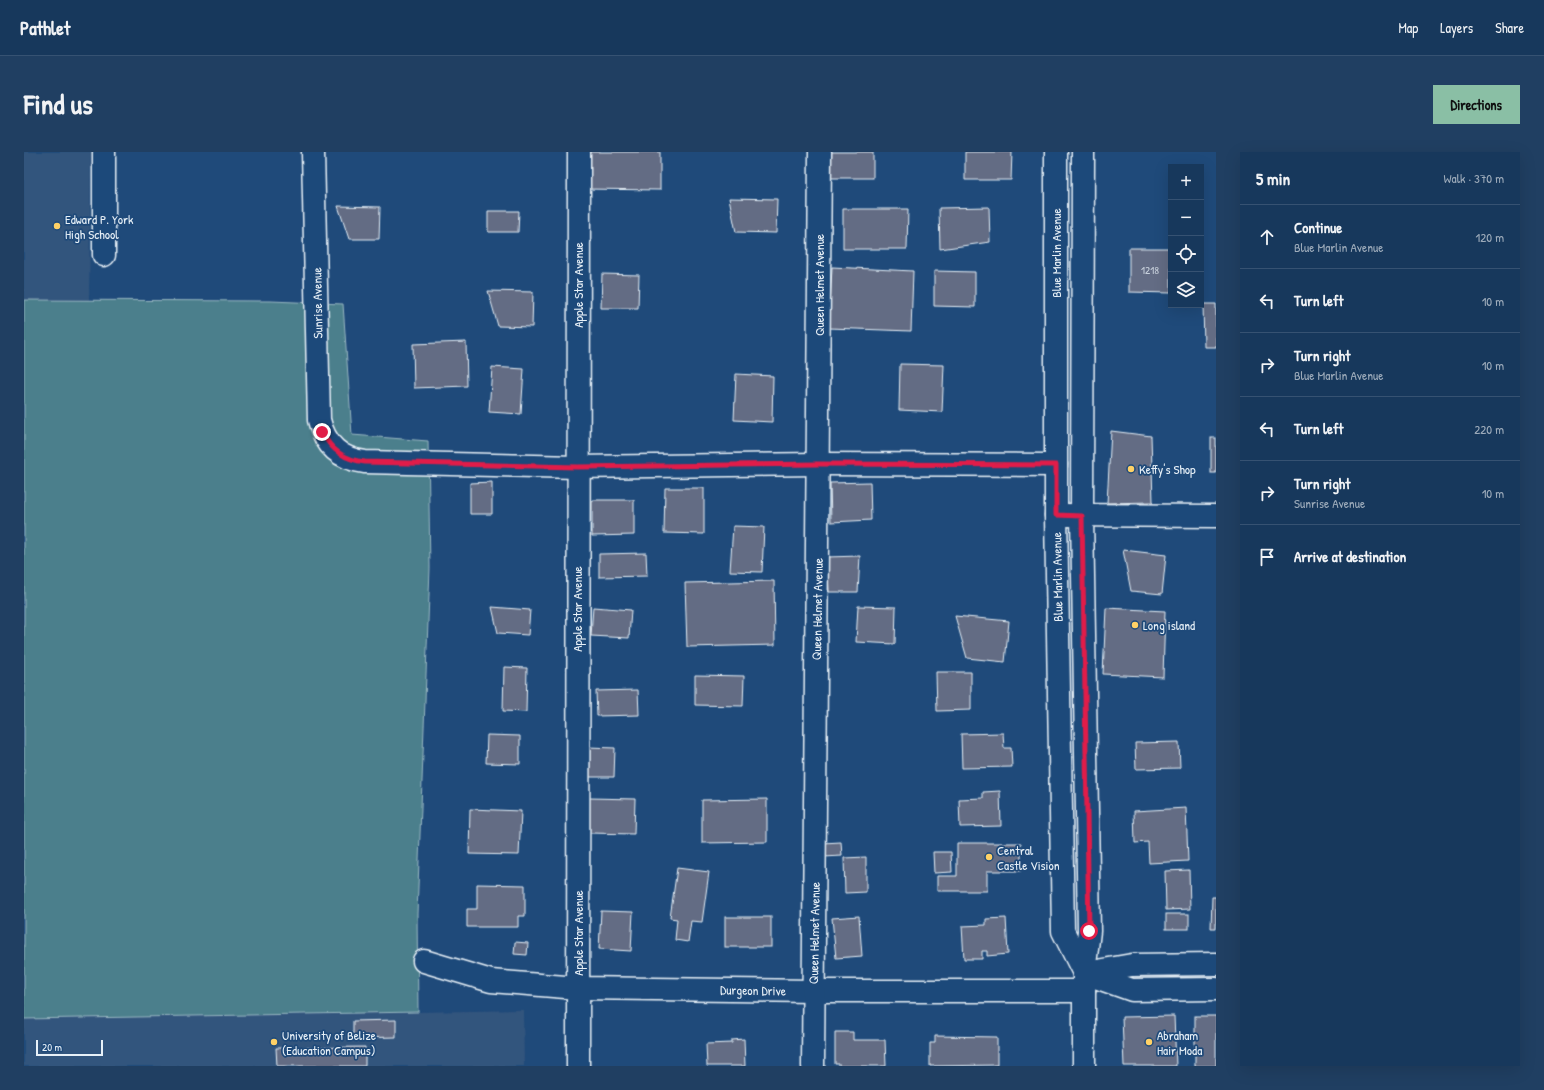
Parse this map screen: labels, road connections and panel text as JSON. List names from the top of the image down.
{
  "streets": {
    "street": [
      "Blue Marlin Avenue",
      "Apple Star Avenue",
      "Queen Helmet Avenue",
      "Sunrise Avenue",
      "Durgeon Drive"
    ]
  },
  "crossings": [
    ["Blue Marlin Avenue", "Durgeon Drive"],
    ["Apple Star Avenue", "Sunrise Avenue"],
    ["Apple Star Avenue", "Durgeon Drive"],
    ["Queen Helmet Avenue", "Durgeon Drive"]
  ],
  "places": [
    "Edward P. York High School",
    "Keffy's Shop",
    "Long island",
    "Central Castle Vision",
    "University of Belize (Education Campus)",
    "Abraham Hair Moda"
  ],
  "house_numbers": ["1218"],
  "scale_bar": "20 m",
  "page": {
    "header": "Pathlet",
    "nav": ["Map", "Layers", "Share"],
    "title": "Find us",
    "buttons": "Directions",
    "heading": ["5 min", "Walk · 370 m"],
    "map_buttons": ["+", "−"],
    "list": [
      ["Continue", "Blue Marlin Avenue", "120 m"],
      ["Turn left", "10 m"],
      ["Turn right", "Blue Marlin Avenue", "10 m"],
      ["Turn left", "220 m"],
      ["Turn right", "Sunrise Avenue", "10 m"],
      "Arrive at destination"
    ],
    "scale": "20 m"
  }
}
